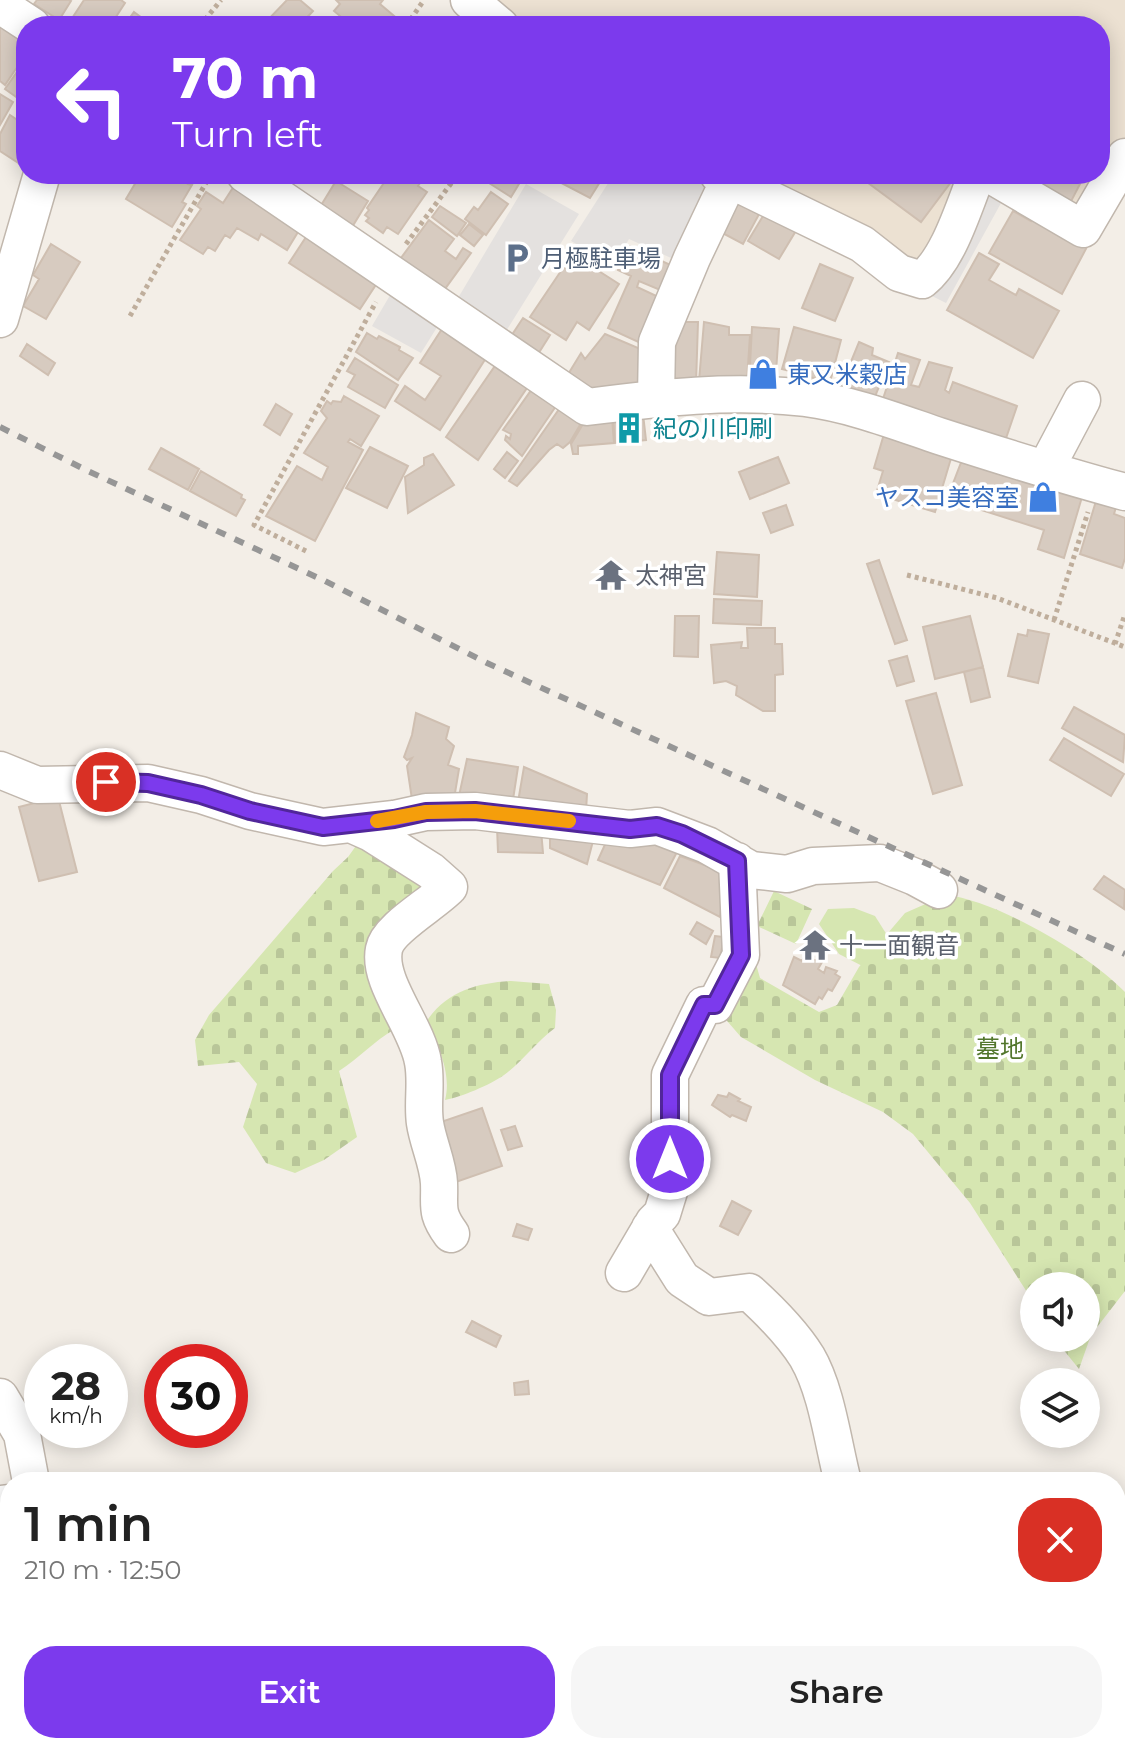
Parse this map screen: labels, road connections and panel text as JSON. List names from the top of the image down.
{
  "parks": ["墓地"],
  "places": {
    "parking": ["月極駐車場"],
    "shop": ["東又米穀店", "ヤスコ美容室"],
    "building": ["紀の川印刷"],
    "temple": ["太神宮", "十一面観音"]
  },
  "page": {
    "turn": ["70 m", "Turn left"],
    "speed": "28 km/h",
    "limit": "30",
    "heading": ["1 min", "210 m · 12:50"],
    "buttons": ["Exit", "Share"]
  }
}
